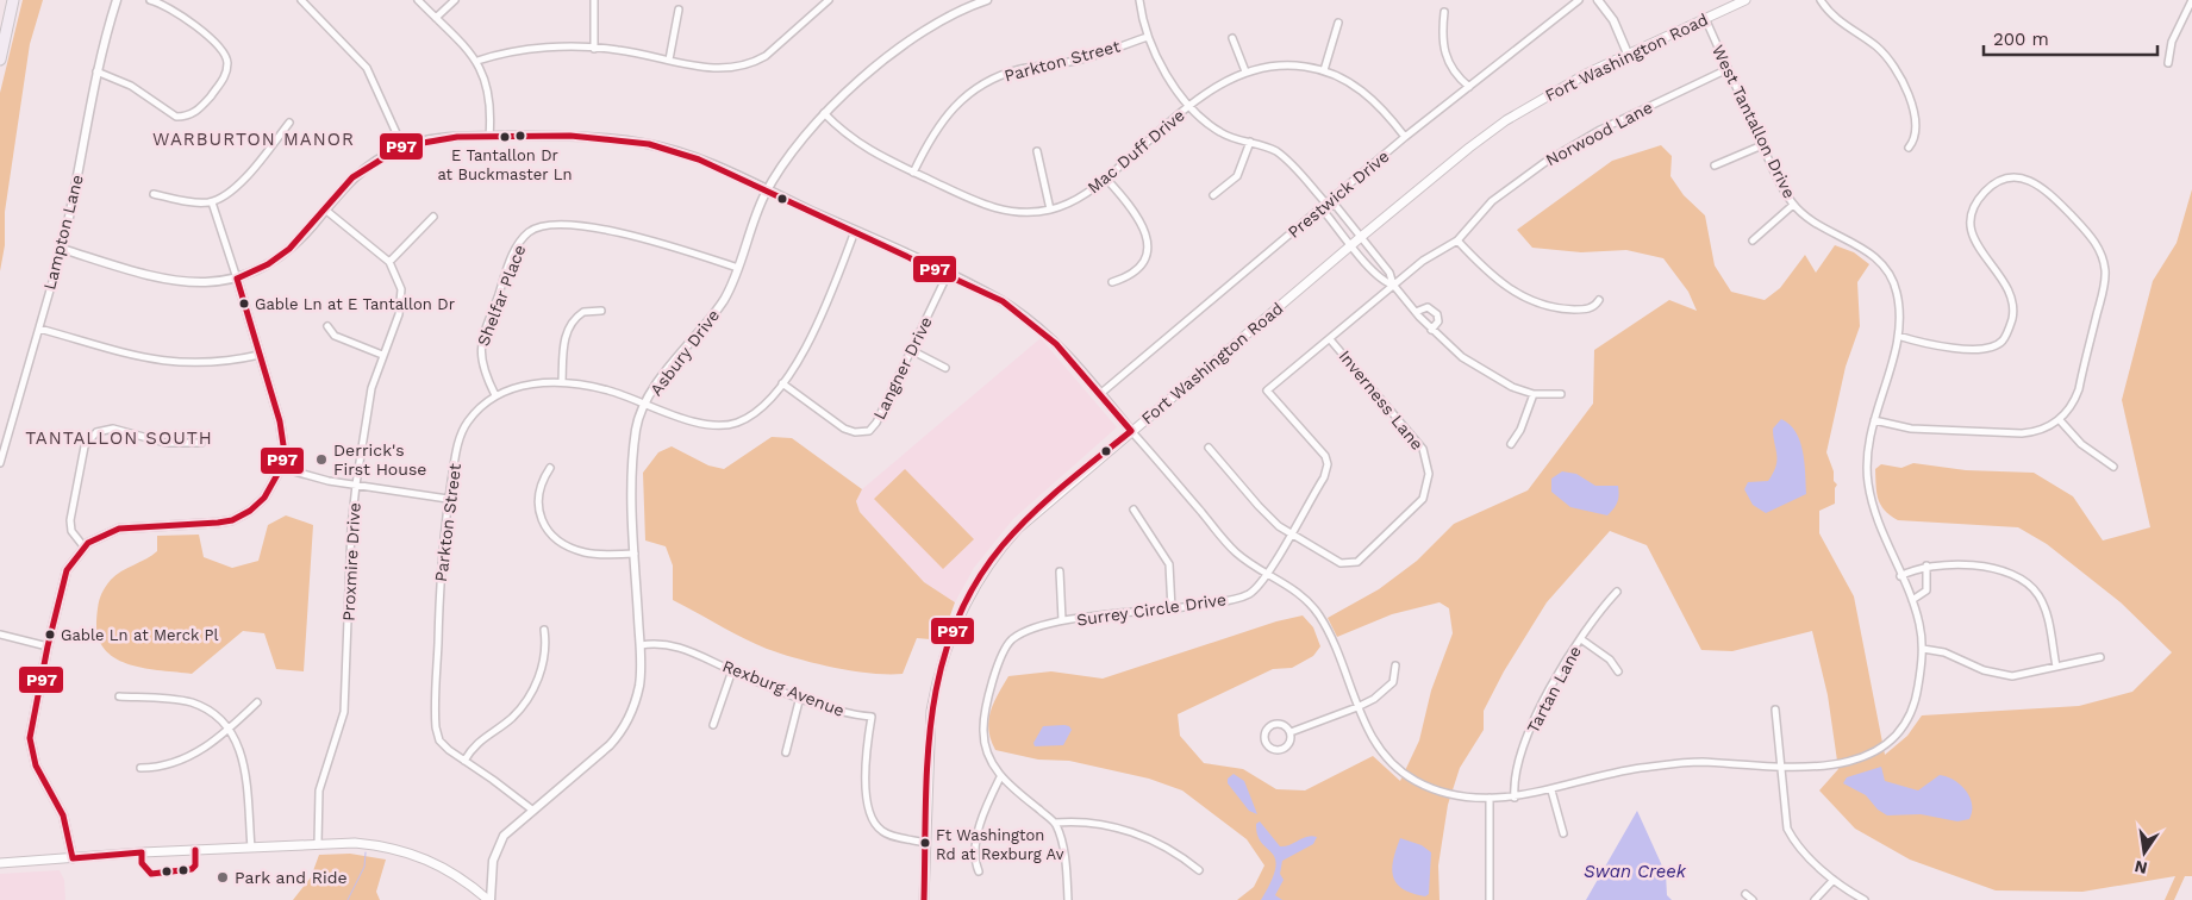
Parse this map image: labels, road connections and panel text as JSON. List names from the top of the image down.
{
  "streets": {
    "main road": ["Fort Washington Road"],
    "street": [
      "Parkton Street",
      "West Tantallon Drive",
      "Norwood Lane",
      "Mac Duff Drive",
      "Prestwick Drive",
      "Lampton Lane",
      "Shelfar Place",
      "Asbury Drive",
      "Langner Drive",
      "Inverness Lane",
      "Proxmire Drive",
      "Surrey Circle Drive",
      "Rexburg Avenue",
      "Tartan Lane"
    ]
  },
  "crossings": [
    ["Fort Washington Road", "West Tantallon Drive"],
    ["Fort Washington Road", "Rexburg Avenue"],
    ["Parkton Street", "Mac Duff Drive"],
    ["Parkton Street", "Shelfar Place"],
    ["Parkton Street", "Asbury Drive"],
    ["Parkton Street", "Langner Drive"],
    ["West Tantallon Drive", "Norwood Lane"],
    ["West Tantallon Drive", "Surrey Circle Drive"],
    ["West Tantallon Drive", "Tartan Lane"],
    ["Norwood Lane", "Surrey Circle Drive"],
    ["Mac Duff Drive", "Prestwick Drive"],
    ["Mac Duff Drive", "Asbury Drive"],
    ["Shelfar Place", "Asbury Drive"],
    ["Asbury Drive", "Rexburg Avenue"],
    ["Inverness Lane", "Surrey Circle Drive"]
  ],
  "districts": ["WARBURTON MANOR", "TANTALLON SOUTH"],
  "water": ["Swan Creek"],
  "places": [
    "E Tantallon Dr at Buckmaster Ln",
    "Gable Ln at E Tantallon Dr",
    "Derrick's First House",
    "Gable Ln at Merck Pl",
    "Ft Washington Rd at Rexburg Av",
    "Park and Ride"
  ],
  "lines": ["transit line P97"],
  "scale_bar": "200 m",
  "north": "bottom"
}
